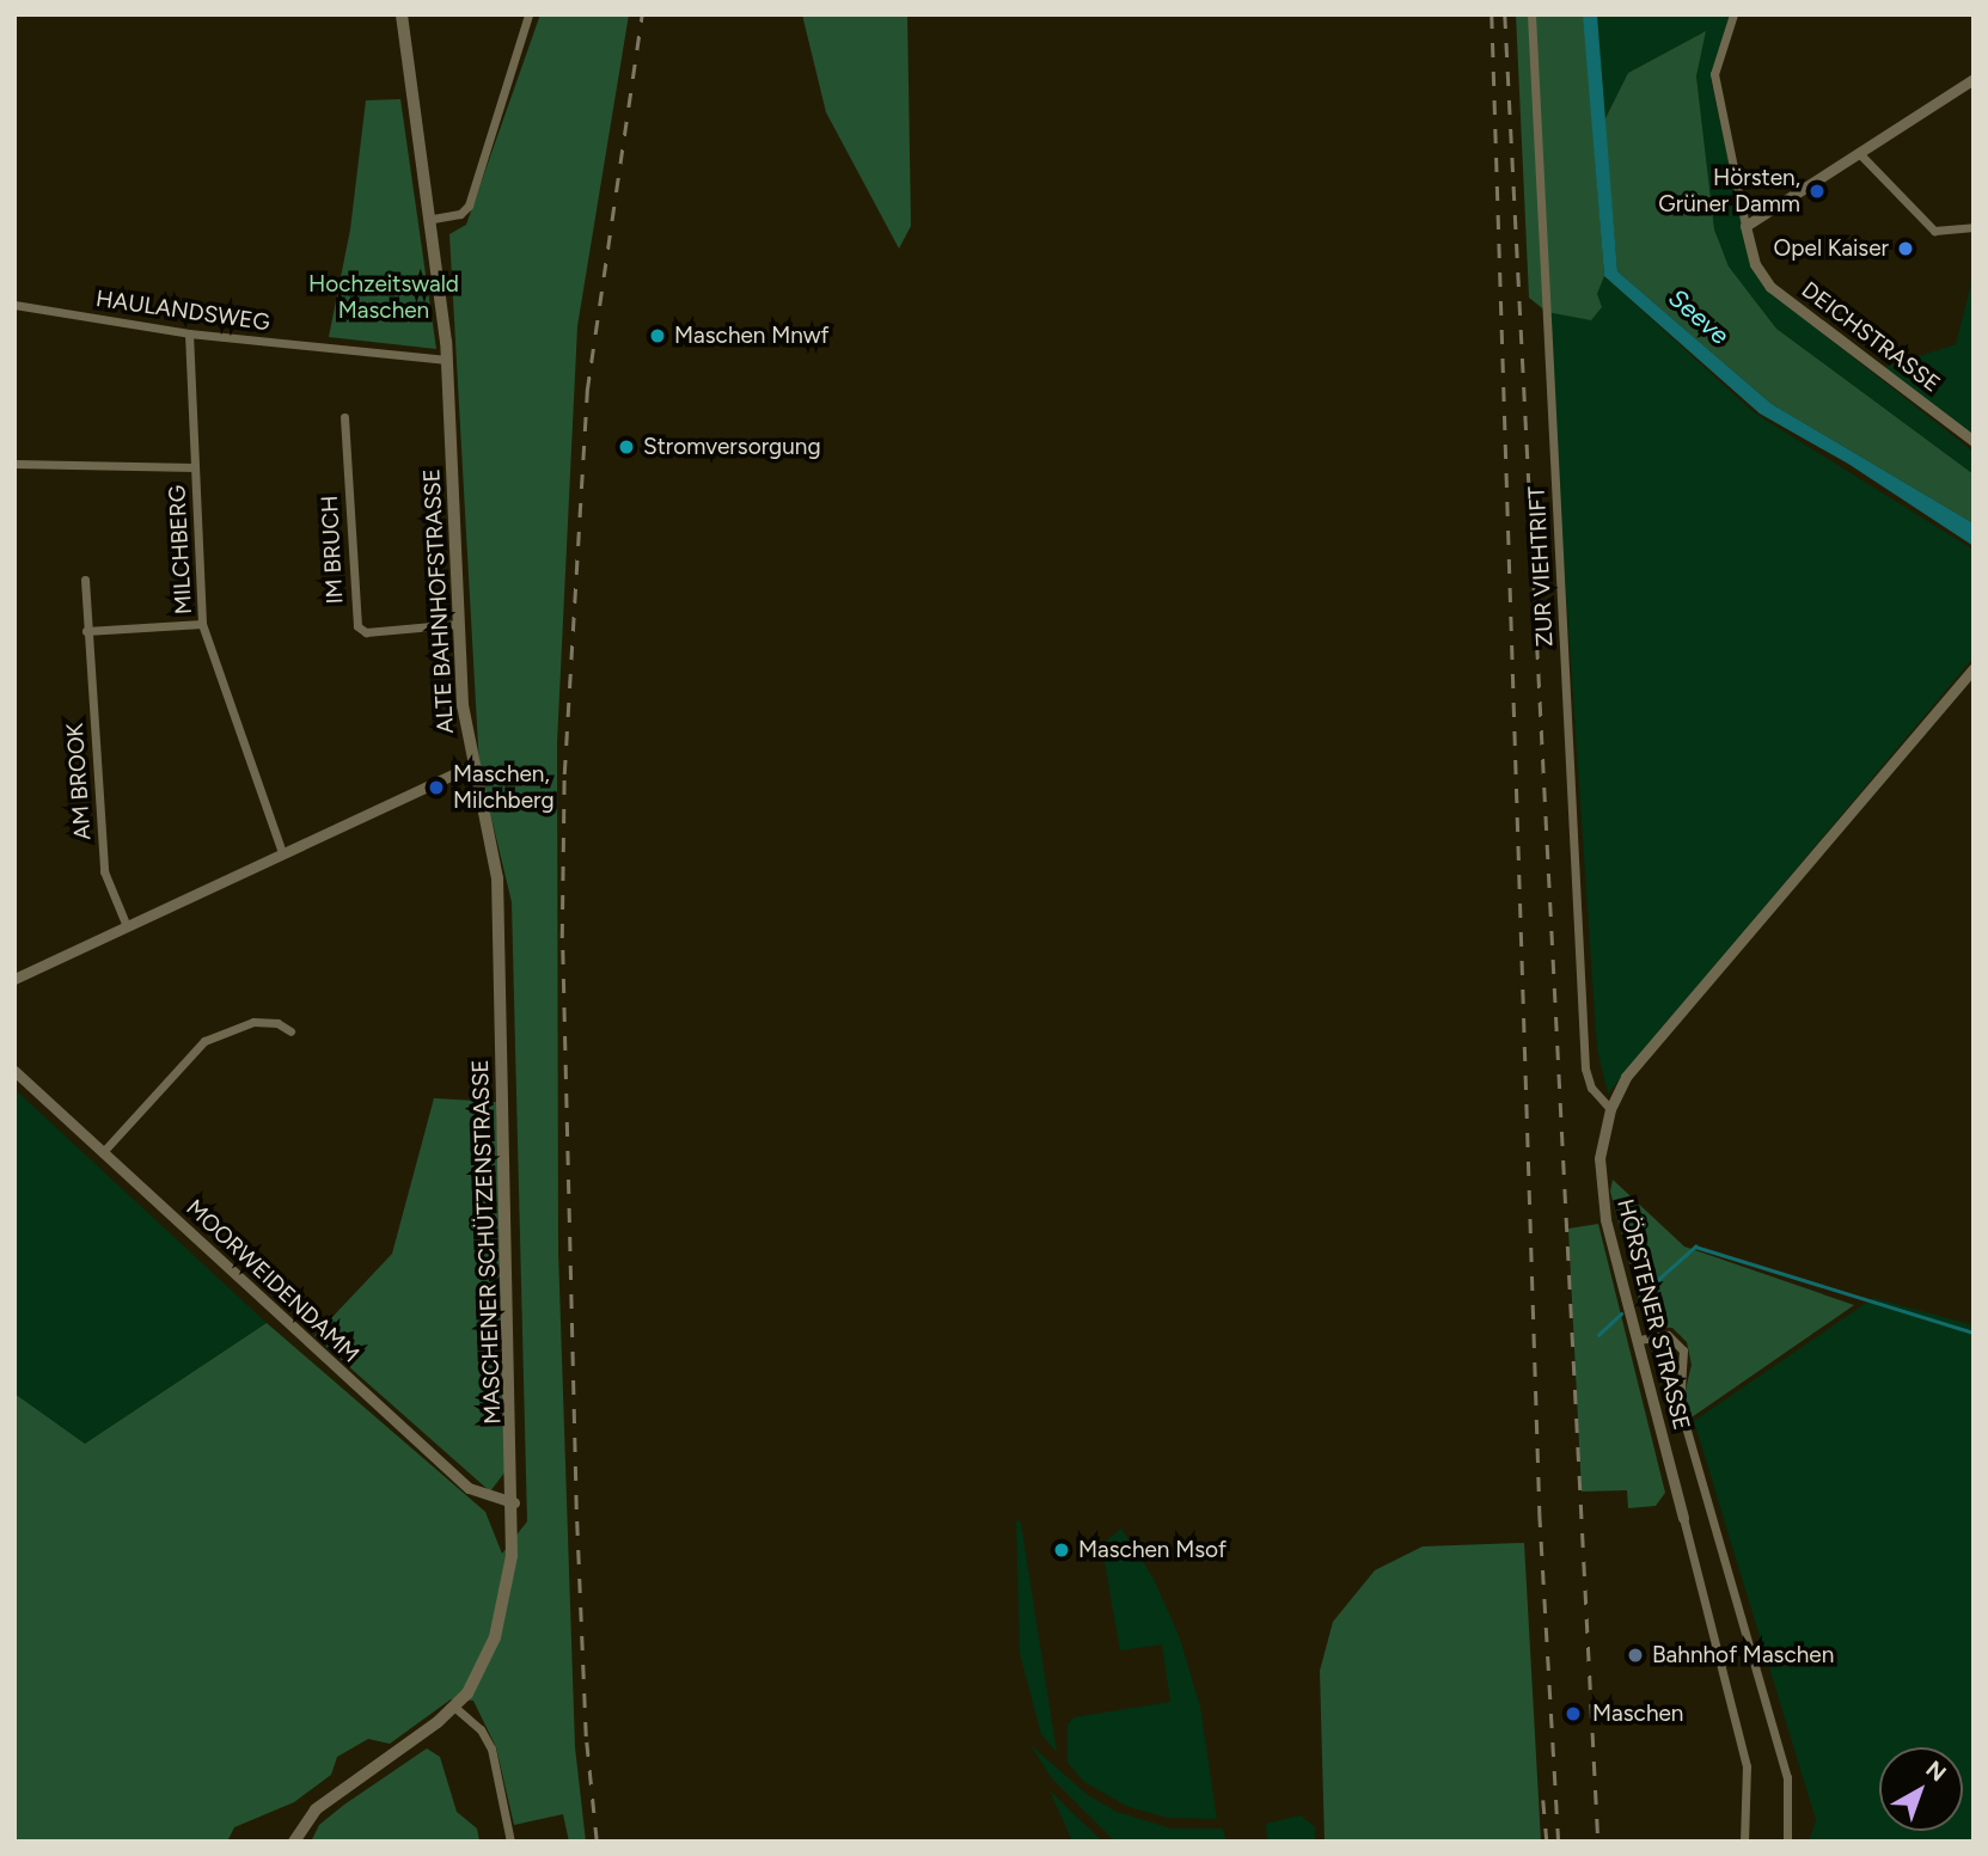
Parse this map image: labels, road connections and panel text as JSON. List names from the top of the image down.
{
  "streets": {
    "main road": ["ALTE BAHNHOFSTRASSE", "MASCHENER SCHÜTZENSTRASSE"],
    "street": [
      "HAULANDSWEG",
      "DEICHSTRASSE",
      "MILCHBERG",
      "IM BRUCH",
      "ZUR VIEHTRIFT",
      "AM BROOK",
      "MOORWEIDENDAMM",
      "HÖRSTENER STRASSE"
    ]
  },
  "crossings": [
    ["HAULANDSWEG", "MILCHBERG"],
    ["HAULANDSWEG", "ALTE BAHNHOFSTRASSE"],
    ["IM BRUCH", "ALTE BAHNHOFSTRASSE"],
    ["ZUR VIEHTRIFT", "HÖRSTENER STRASSE"],
    ["ALTE BAHNHOFSTRASSE", "MASCHENER SCHÜTZENSTRASSE"],
    ["MASCHENER SCHÜTZENSTRASSE", "MOORWEIDENDAMM"]
  ],
  "water": ["Seeve"],
  "parks": ["Hochzeitswald Maschen"],
  "places": [
    "Hörsten, Grüner Damm",
    "Opel Kaiser",
    "Maschen Mnwf",
    "Stromversorgung",
    "Maschen, Milchberg",
    "Maschen Msof",
    "Bahnhof Maschen",
    "Maschen"
  ],
  "north": "top right"
}
